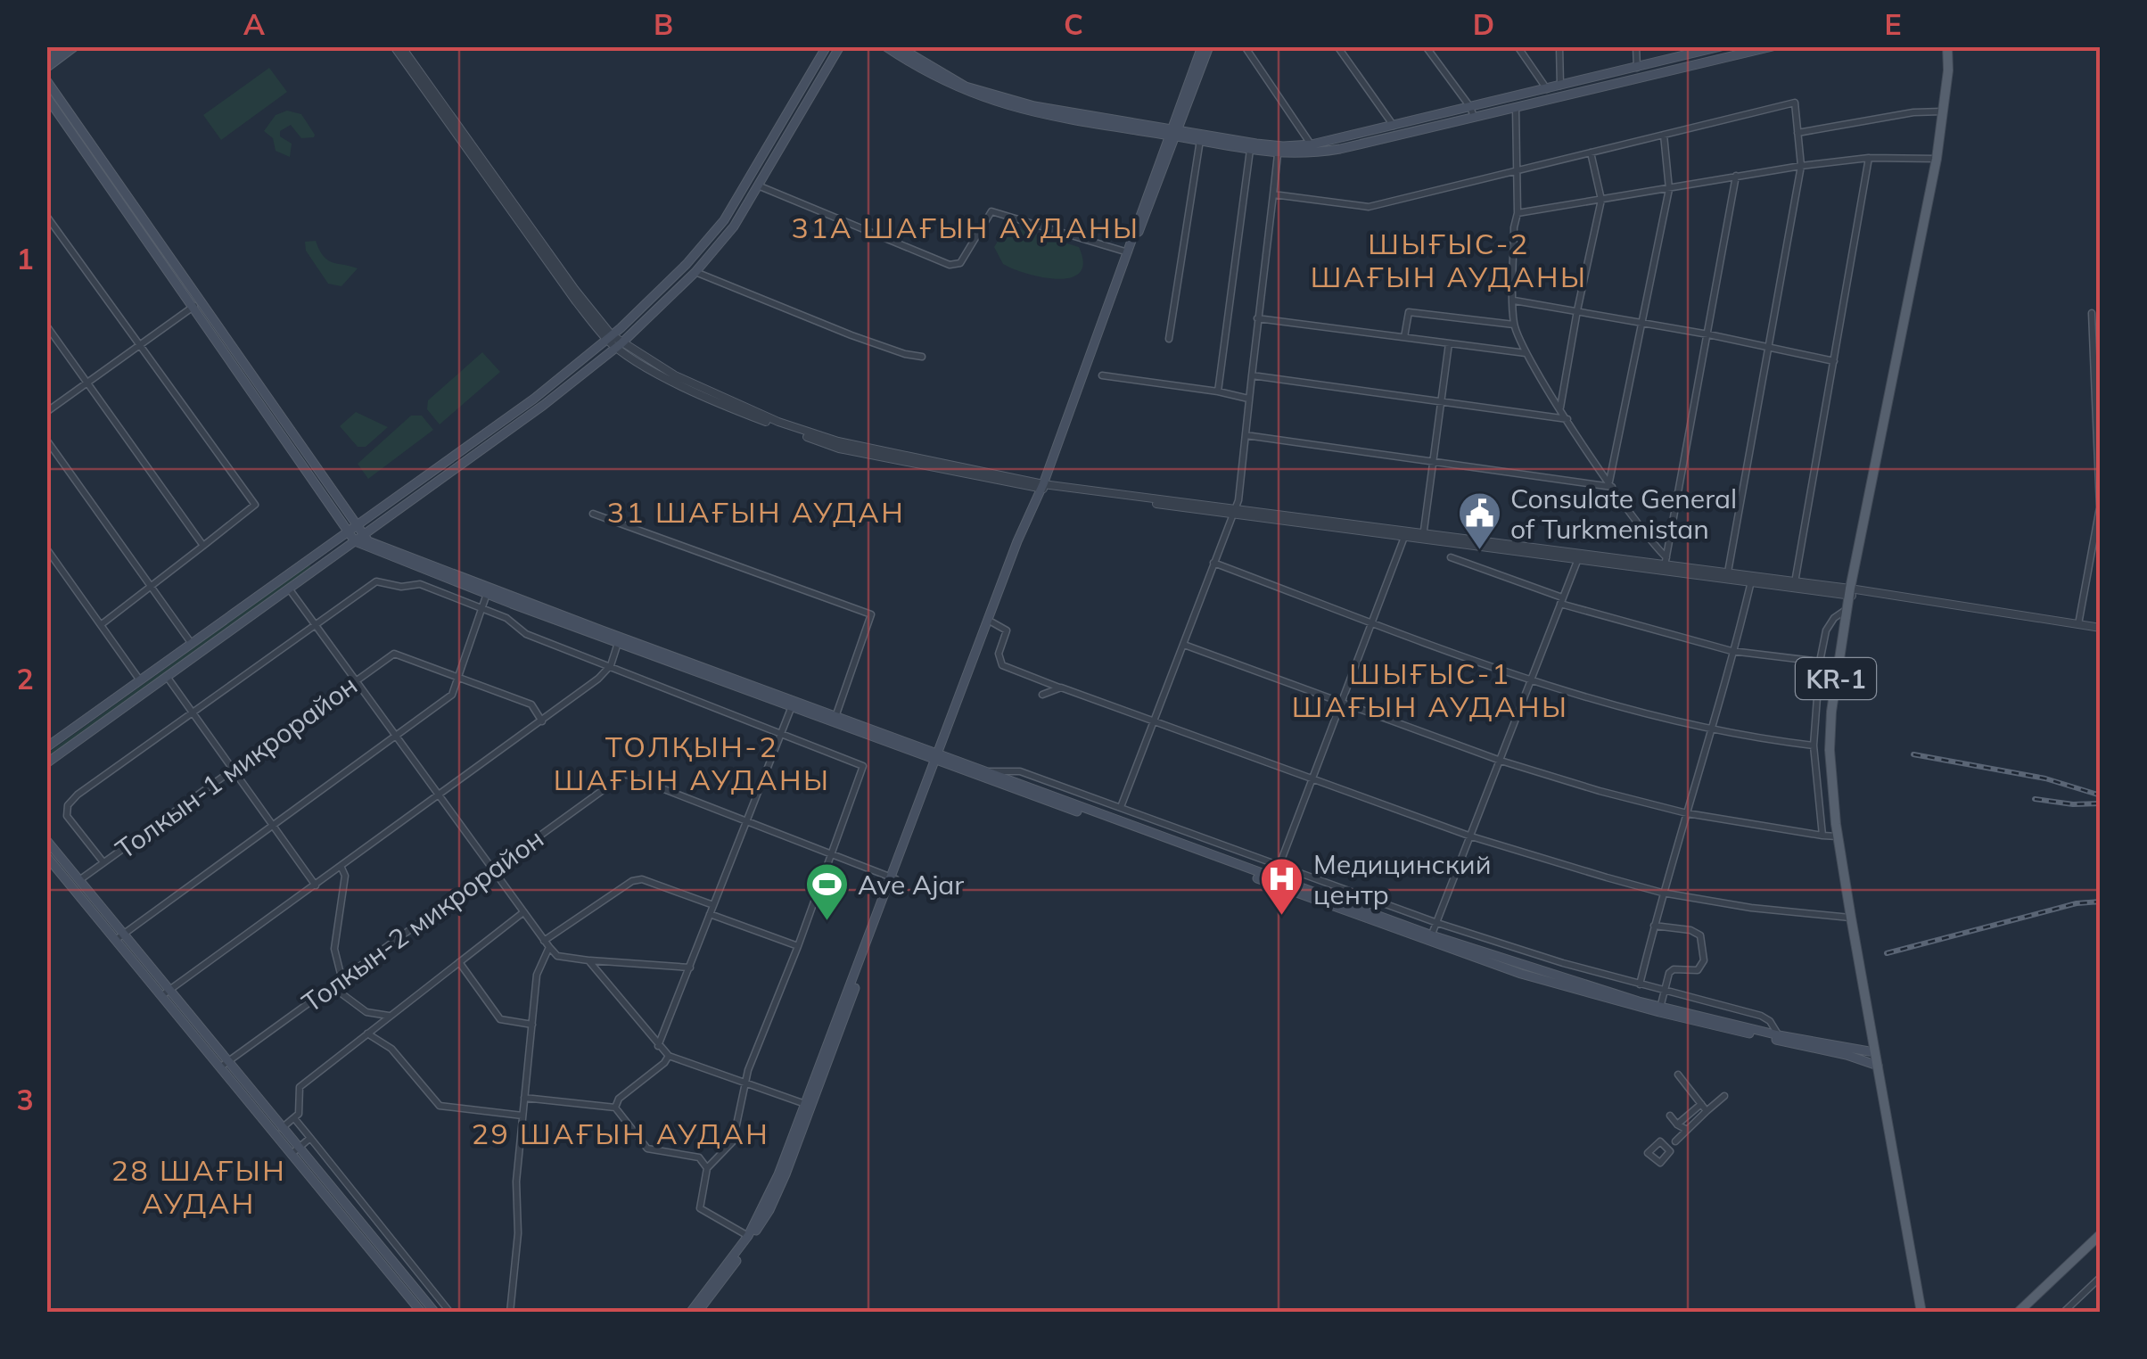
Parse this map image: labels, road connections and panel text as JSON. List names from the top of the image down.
{
  "streets": {
    "main road": ["KR-1"],
    "street": ["Толкын-1 микрорайон", "Толкын-2 микрорайон"]
  },
  "districts": [
    "31А ШАҒЫН АУДАНЫ",
    "ШЫҒЫС-2 ШАҒЫН АУДАНЫ",
    "31 ШАҒЫН АУДАН",
    "ШЫҒЫС-1 ШАҒЫН АУДАНЫ",
    "ТОЛҚЫН-2 ШАҒЫН АУДАНЫ",
    "29 ШАҒЫН АУДАН",
    "28 ШАҒЫН АУДАН"
  ],
  "places": {
    "public building": ["Consulate General of Turkmenistan"],
    "hospital": ["Медицинский центр"],
    "sports": ["Ave Ajar"]
  },
  "grid": {
    "columns": [
      "A",
      "B",
      "C",
      "D",
      "E"
    ],
    "rows": ["1", "2", "3"]
  }
}
